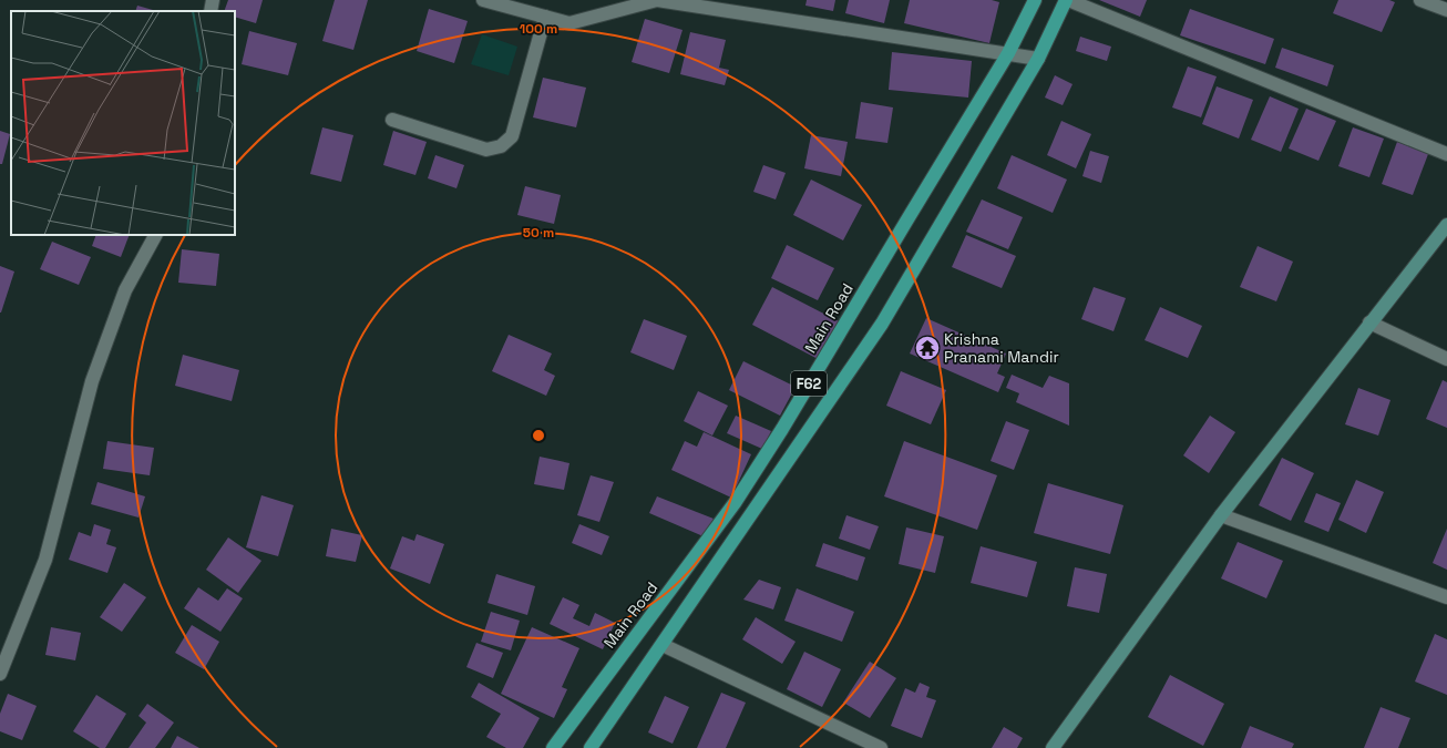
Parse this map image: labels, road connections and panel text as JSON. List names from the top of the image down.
{
  "streets": {
    "main road": ["Main Road", "F62"]
  },
  "places": {
    "temple": ["Krishna Pranami Mandir"]
  },
  "rings": ["100 m", "50 m"]
}
